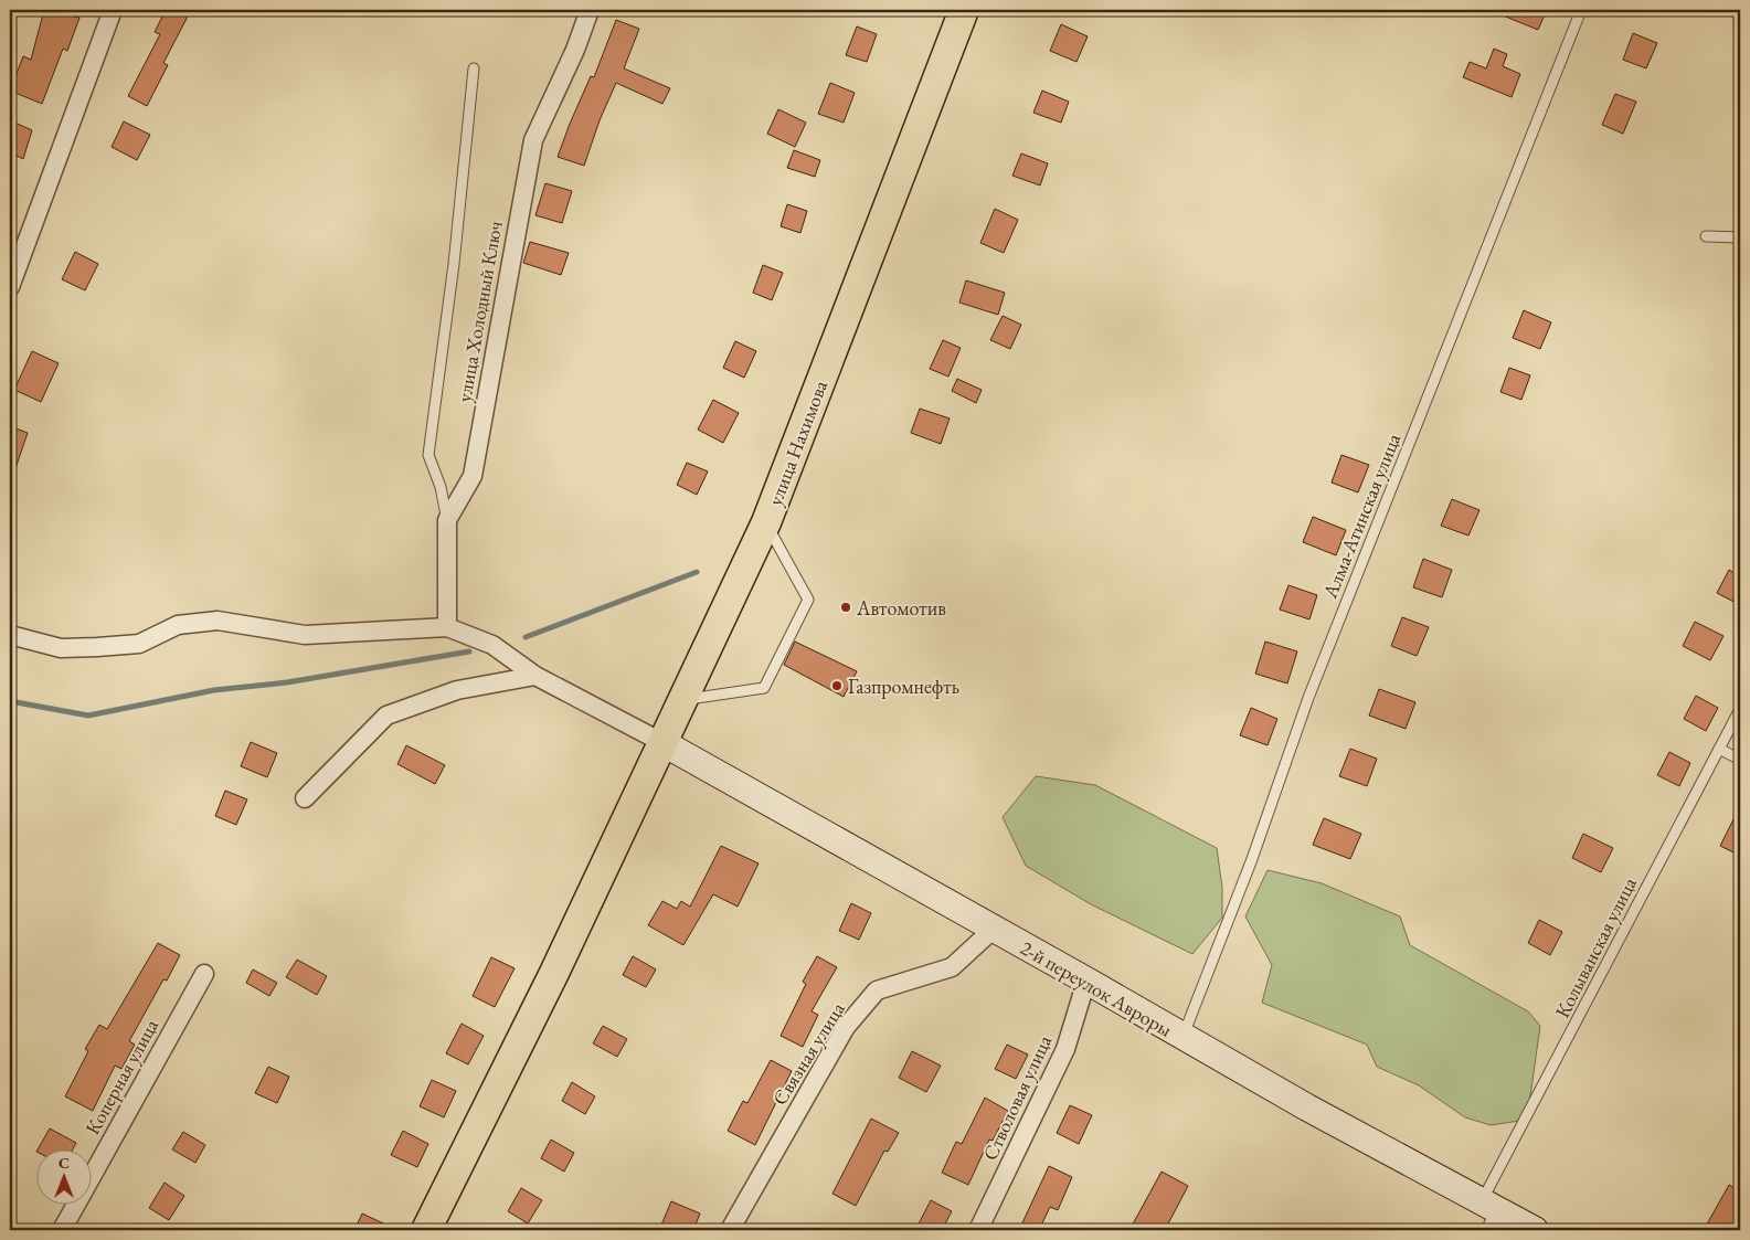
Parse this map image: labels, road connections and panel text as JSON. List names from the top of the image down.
{
  "streets": {
    "main road": ["улица Нахимова"],
    "street": [
      "улица Холодный Ключ",
      "2-й переулок Авроры",
      "Связная улица",
      "Коперная улица",
      "Стволовая улица"
    ],
    "lane": ["Алма-Атинская улица", "Колыванская улица"]
  },
  "crossings": [
    ["улица Нахимова", "2-й переулок Авроры"],
    ["Алма-Атинская улица", "2-й переулок Авроры"],
    ["Колыванская улица", "2-й переулок Авроры"],
    ["2-й переулок Авроры", "Связная улица"],
    ["2-й переулок Авроры", "Стволовая улица"]
  ],
  "places": ["Автомотив", "Газпромнефть"],
  "north": "top"
}
